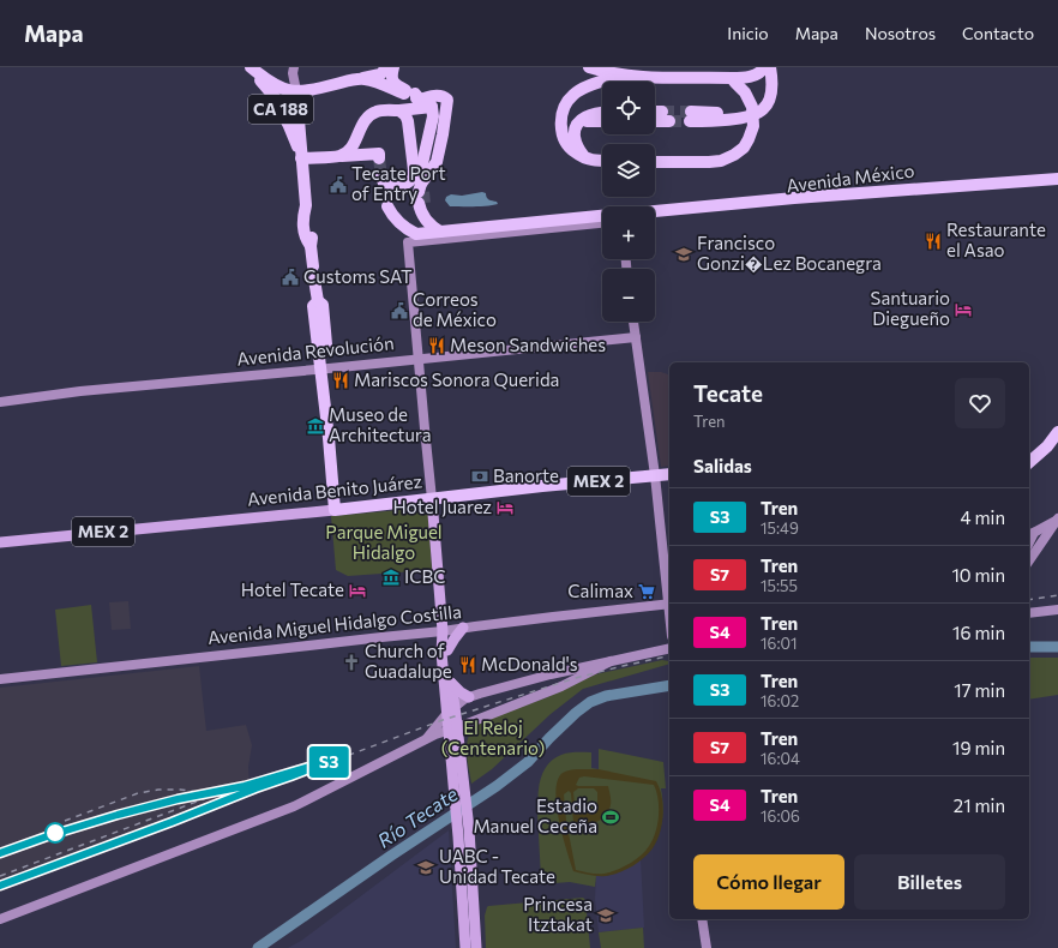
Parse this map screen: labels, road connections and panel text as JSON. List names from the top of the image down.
{
  "streets": {
    "highway": [
      "CA 188",
      "Avenida México",
      "MEX 2",
      "Avenida Benito Juárez"
    ],
    "street": ["Avenida Revolución", "Avenida Miguel Hidalgo Costilla"]
  },
  "crossings": [
    ["CA 188", "Avenida Revolución"]
  ],
  "water": ["Río Tecate"],
  "parks": ["Parque Miguel Hidalgo", "El Reloj (Centenario)"],
  "places": {
    "public building": ["Tecate Port of Entry", "Customs SAT", "Correos de México"],
    "restaurant": [
      "Restaurante el Asao",
      "Meson Sandwiches",
      "Mariscos Sonora Querida",
      "McDonald's"
    ],
    "school or university": ["Francisco Gonzi�Lez Bocanegra", "UABC - Unidad Tecate", "Princesa Itztakat"],
    "hotel": ["Santuario Diegueño", "Hotel Juarez", "Hotel Tecate"],
    "museum": ["Museo de Architectura", "ICBC"],
    "bank": ["Banorte"],
    "supermarket": ["Calimax"],
    "church": ["Church of Guadalupe"],
    "sports": ["Estadio Manuel Ceceña"]
  },
  "page": {
    "header": "Mapa",
    "nav": [
      "Inicio",
      "Mapa",
      "Nosotros",
      "Contacto"
    ],
    "on_map": "S3",
    "map_buttons": ["+", "−"],
    "heading": [
      ["Tecate", "Tren"],
      "Salidas"
    ],
    "list": [
      {
        "mark": "S3",
        "name": "Tren",
        "note": "15:49",
        "value": "4 min"
      },
      {
        "mark": "S7",
        "name": "Tren",
        "note": "15:55",
        "value": "10 min"
      },
      {
        "mark": "S4",
        "name": "Tren",
        "note": "16:01",
        "value": "16 min"
      },
      {
        "mark": "S3",
        "name": "Tren",
        "note": "16:02",
        "value": "17 min"
      },
      {
        "mark": "S7",
        "name": "Tren",
        "note": "16:04",
        "value": "19 min"
      },
      {
        "mark": "S4",
        "name": "Tren",
        "note": "16:06",
        "value": "21 min"
      }
    ],
    "buttons": ["Cómo llegar", "Billetes"]
  }
}
